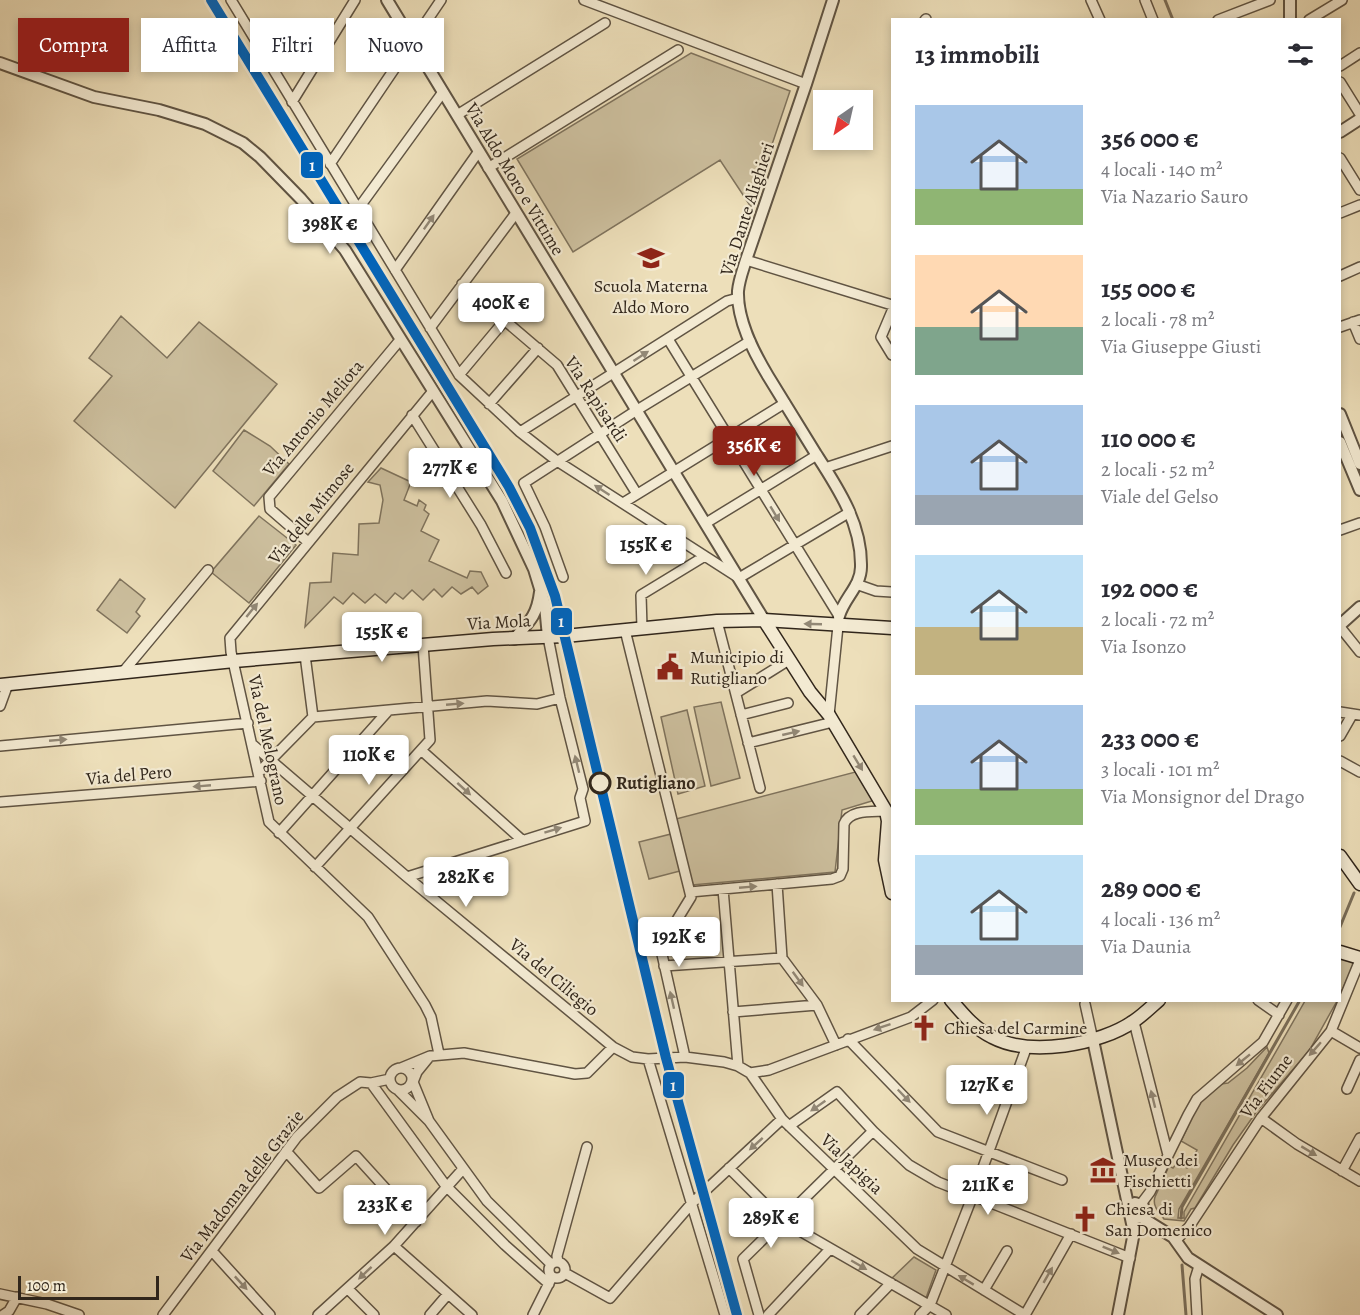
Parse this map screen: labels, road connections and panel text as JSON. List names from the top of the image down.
{
  "streets": {
    "main road": ["Via Mola"],
    "street": [
      "Via Aldo Moro e Vittime",
      "Via Dante Alighieri",
      "Via Rapisardi",
      "Via Antonio Meliota",
      "Via delle Mimose",
      "Via del Melograno",
      "Via del Pero",
      "Via del Ciliegio",
      "Via Fiume",
      "Via Japigia",
      "Via Madonna delle Grazie"
    ]
  },
  "crossings": [
    ["Via Aldo Moro e Vittime", "Via Mola"],
    ["Via Dante Alighieri", "Via Mola"],
    ["Via Antonio Meliota", "Via delle Mimose"],
    ["Via delle Mimose", "Via Mola"],
    ["Via delle Mimose", "Via del Melograno"],
    ["Via Mola", "Via del Melograno"],
    ["Via del Melograno", "Via del Pero"],
    ["Via del Melograno", "Via del Ciliegio"],
    ["Via del Ciliegio", "Via Japigia"]
  ],
  "places": {
    "school or university": ["Scuola Materna Aldo Moro"],
    "public building": ["Municipio di Rutigliano"],
    "other": ["Rutigliano"],
    "church": ["Chiesa del Carmine", "Chiesa di San Domenico"],
    "museum": ["Museo dei Fischietti"]
  },
  "lines": ["transit line 1"],
  "scale_bar": "100 m",
  "north": "bottom left",
  "page": {
    "chip": [
      "Compra",
      "Affitta",
      "Filtri",
      "Nuovo"
    ],
    "heading": "13 immobili",
    "list": [
      {
        "name": "356 000 €",
        "note": "4 locali · 140 m² · Via Nazario Sauro"
      },
      {
        "name": "155 000 €",
        "note": "2 locali · 78 m² · Via Giuseppe Giusti"
      },
      {
        "name": "110 000 €",
        "note": "2 locali · 52 m² · Viale del Gelso"
      },
      {
        "name": "192 000 €",
        "note": "2 locali · 72 m² · Via Isonzo"
      },
      {
        "name": "233 000 €",
        "note": "3 locali · 101 m² · Via Monsignor del Drago"
      },
      {
        "name": "289 000 €",
        "note": "4 locali · 136 m² · Via Daunia"
      }
    ],
    "price": [
      "398K €",
      "400K €",
      "356K €",
      "277K €",
      "155K €",
      "155K €",
      "110K €",
      "282K €",
      "192K €",
      "127K €",
      "211K €",
      "233K €",
      "289K €"
    ],
    "scale": "100 m"
  }
}
